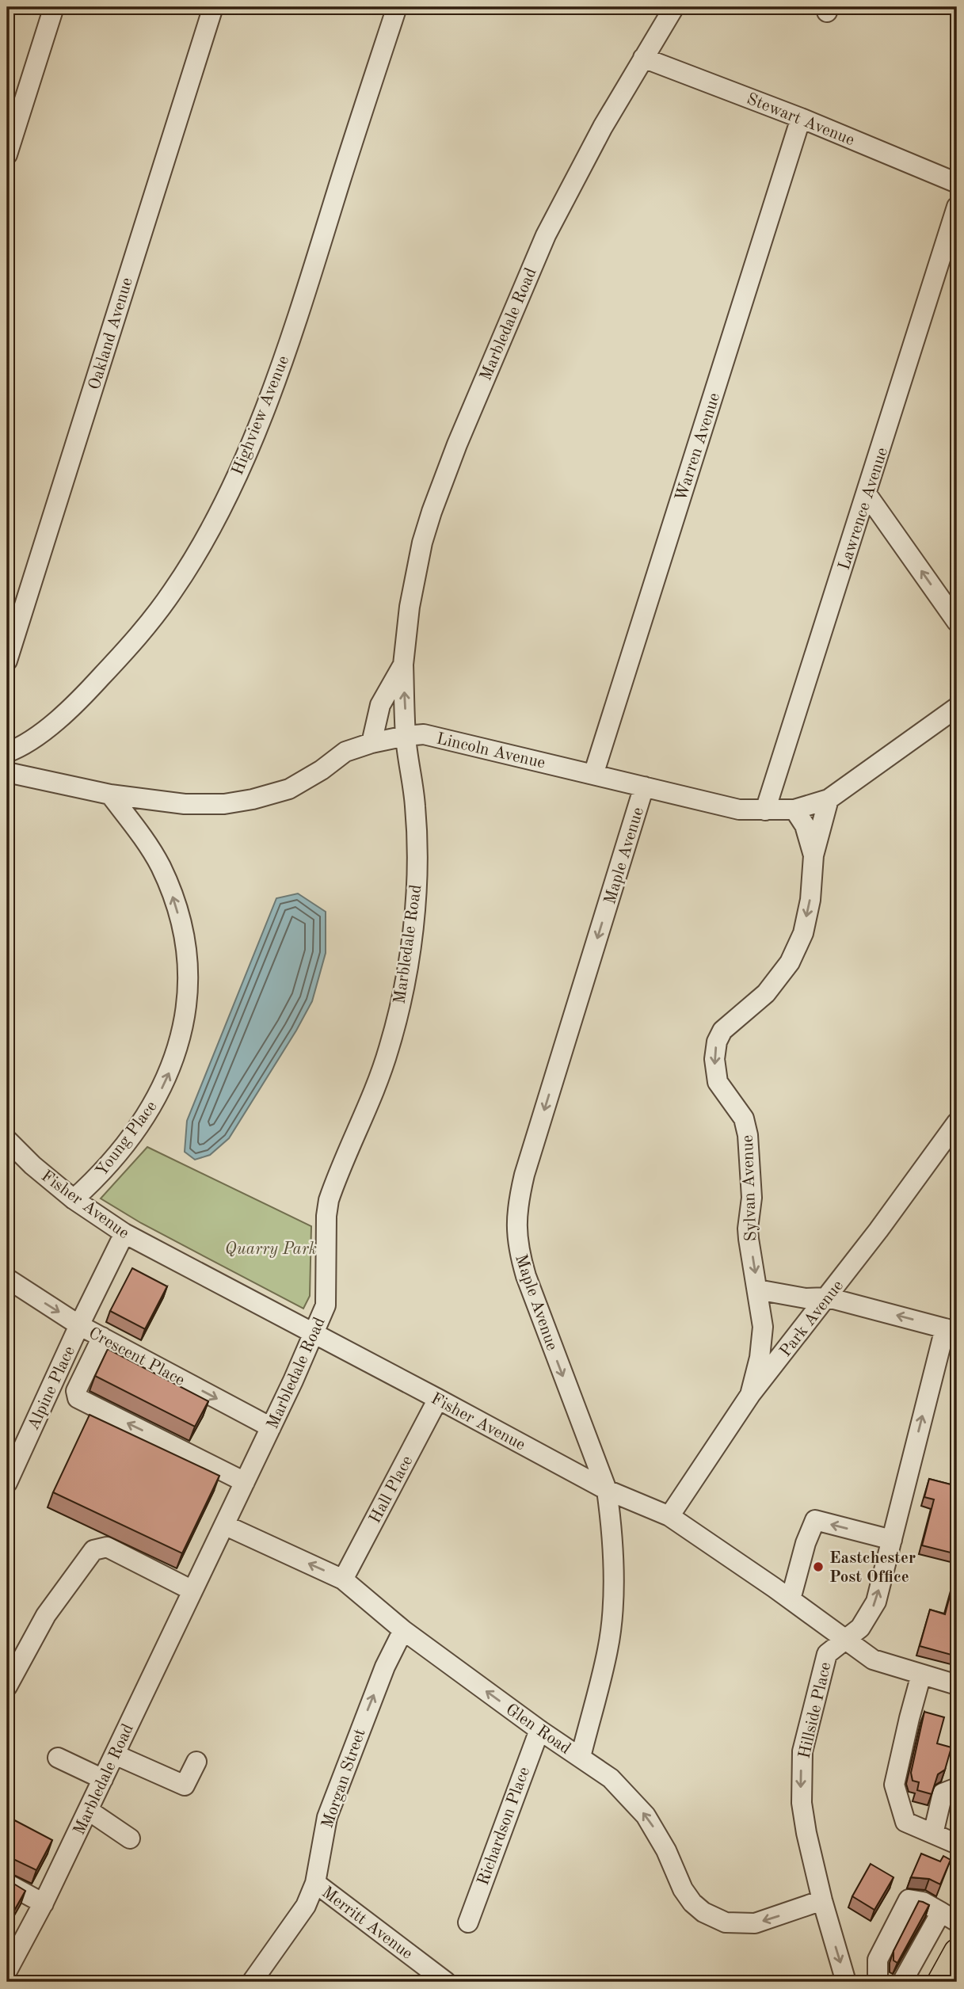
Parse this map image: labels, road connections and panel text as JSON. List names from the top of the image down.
{
  "streets": {
    "street": [
      "Stewart Avenue",
      "Marbledale Road",
      "Oakland Avenue",
      "Highview Avenue",
      "Warren Avenue",
      "Lawrence Avenue",
      "Lincoln Avenue",
      "Maple Avenue",
      "Young Place",
      "Sylvan Avenue",
      "Fisher Avenue",
      "Park Avenue",
      "Crescent Place",
      "Alpine Place",
      "Hall Place",
      "Hillside Place",
      "Glen Road",
      "Morgan Street",
      "Richardson Place",
      "Merritt Avenue"
    ]
  },
  "crossings": [
    ["Stewart Avenue", "Marbledale Road"],
    ["Stewart Avenue", "Warren Avenue"],
    ["Marbledale Road", "Lincoln Avenue"],
    ["Marbledale Road", "Fisher Avenue"],
    ["Marbledale Road", "Crescent Place"],
    ["Marbledale Road", "Glen Road"],
    ["Warren Avenue", "Lincoln Avenue"],
    ["Lawrence Avenue", "Lincoln Avenue"],
    ["Lincoln Avenue", "Maple Avenue"],
    ["Lincoln Avenue", "Young Place"],
    ["Lincoln Avenue", "Sylvan Avenue"],
    ["Maple Avenue", "Fisher Avenue"],
    ["Maple Avenue", "Glen Road"],
    ["Young Place", "Fisher Avenue"],
    ["Sylvan Avenue", "Park Avenue"],
    ["Fisher Avenue", "Park Avenue"],
    ["Fisher Avenue", "Alpine Place"],
    ["Fisher Avenue", "Hall Place"],
    ["Fisher Avenue", "Hillside Place"],
    ["Crescent Place", "Alpine Place"],
    ["Hall Place", "Glen Road"],
    ["Hillside Place", "Glen Road"],
    ["Glen Road", "Morgan Street"],
    ["Glen Road", "Richardson Place"],
    ["Morgan Street", "Merritt Avenue"]
  ],
  "one_way": [
    "Maple Avenue",
    "Young Place",
    "Sylvan Avenue",
    "Crescent Place",
    "Glen Road",
    "Morgan Street"
  ],
  "parks": ["Quarry Park"],
  "places": ["Eastchester Post Office"]
}
